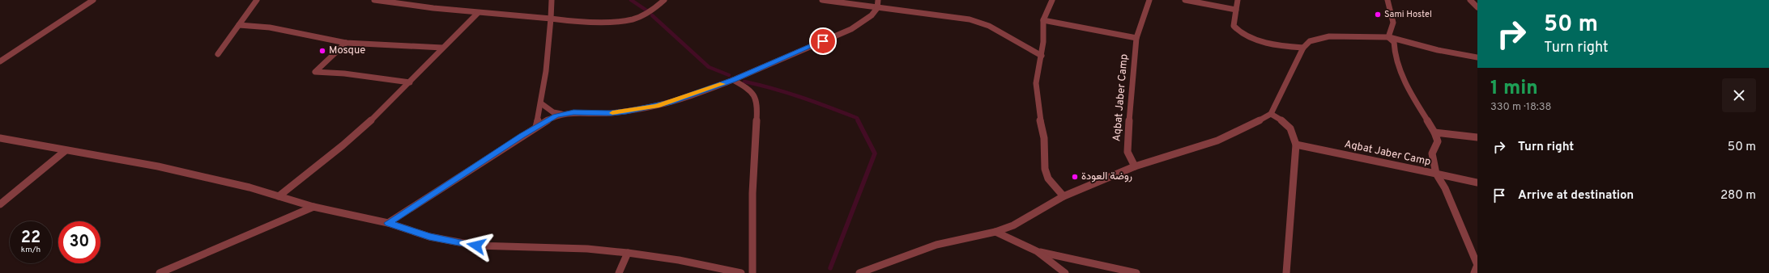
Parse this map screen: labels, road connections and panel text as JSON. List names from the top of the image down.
{
  "streets": {
    "street": ["Aqbat Jaber Camp"]
  },
  "places": ["Sami Hostel", "Mosque", "روضة العودة"],
  "page": {
    "turn": ["50 m", "Turn right"],
    "heading": ["1 min", "330 m · 18:38"],
    "list": [
      {
        "name": "Turn right",
        "value": "50 m"
      },
      {
        "name": "Arrive at destination",
        "value": "280 m"
      }
    ],
    "speed": "22 km/h",
    "limit": "30"
  }
}
